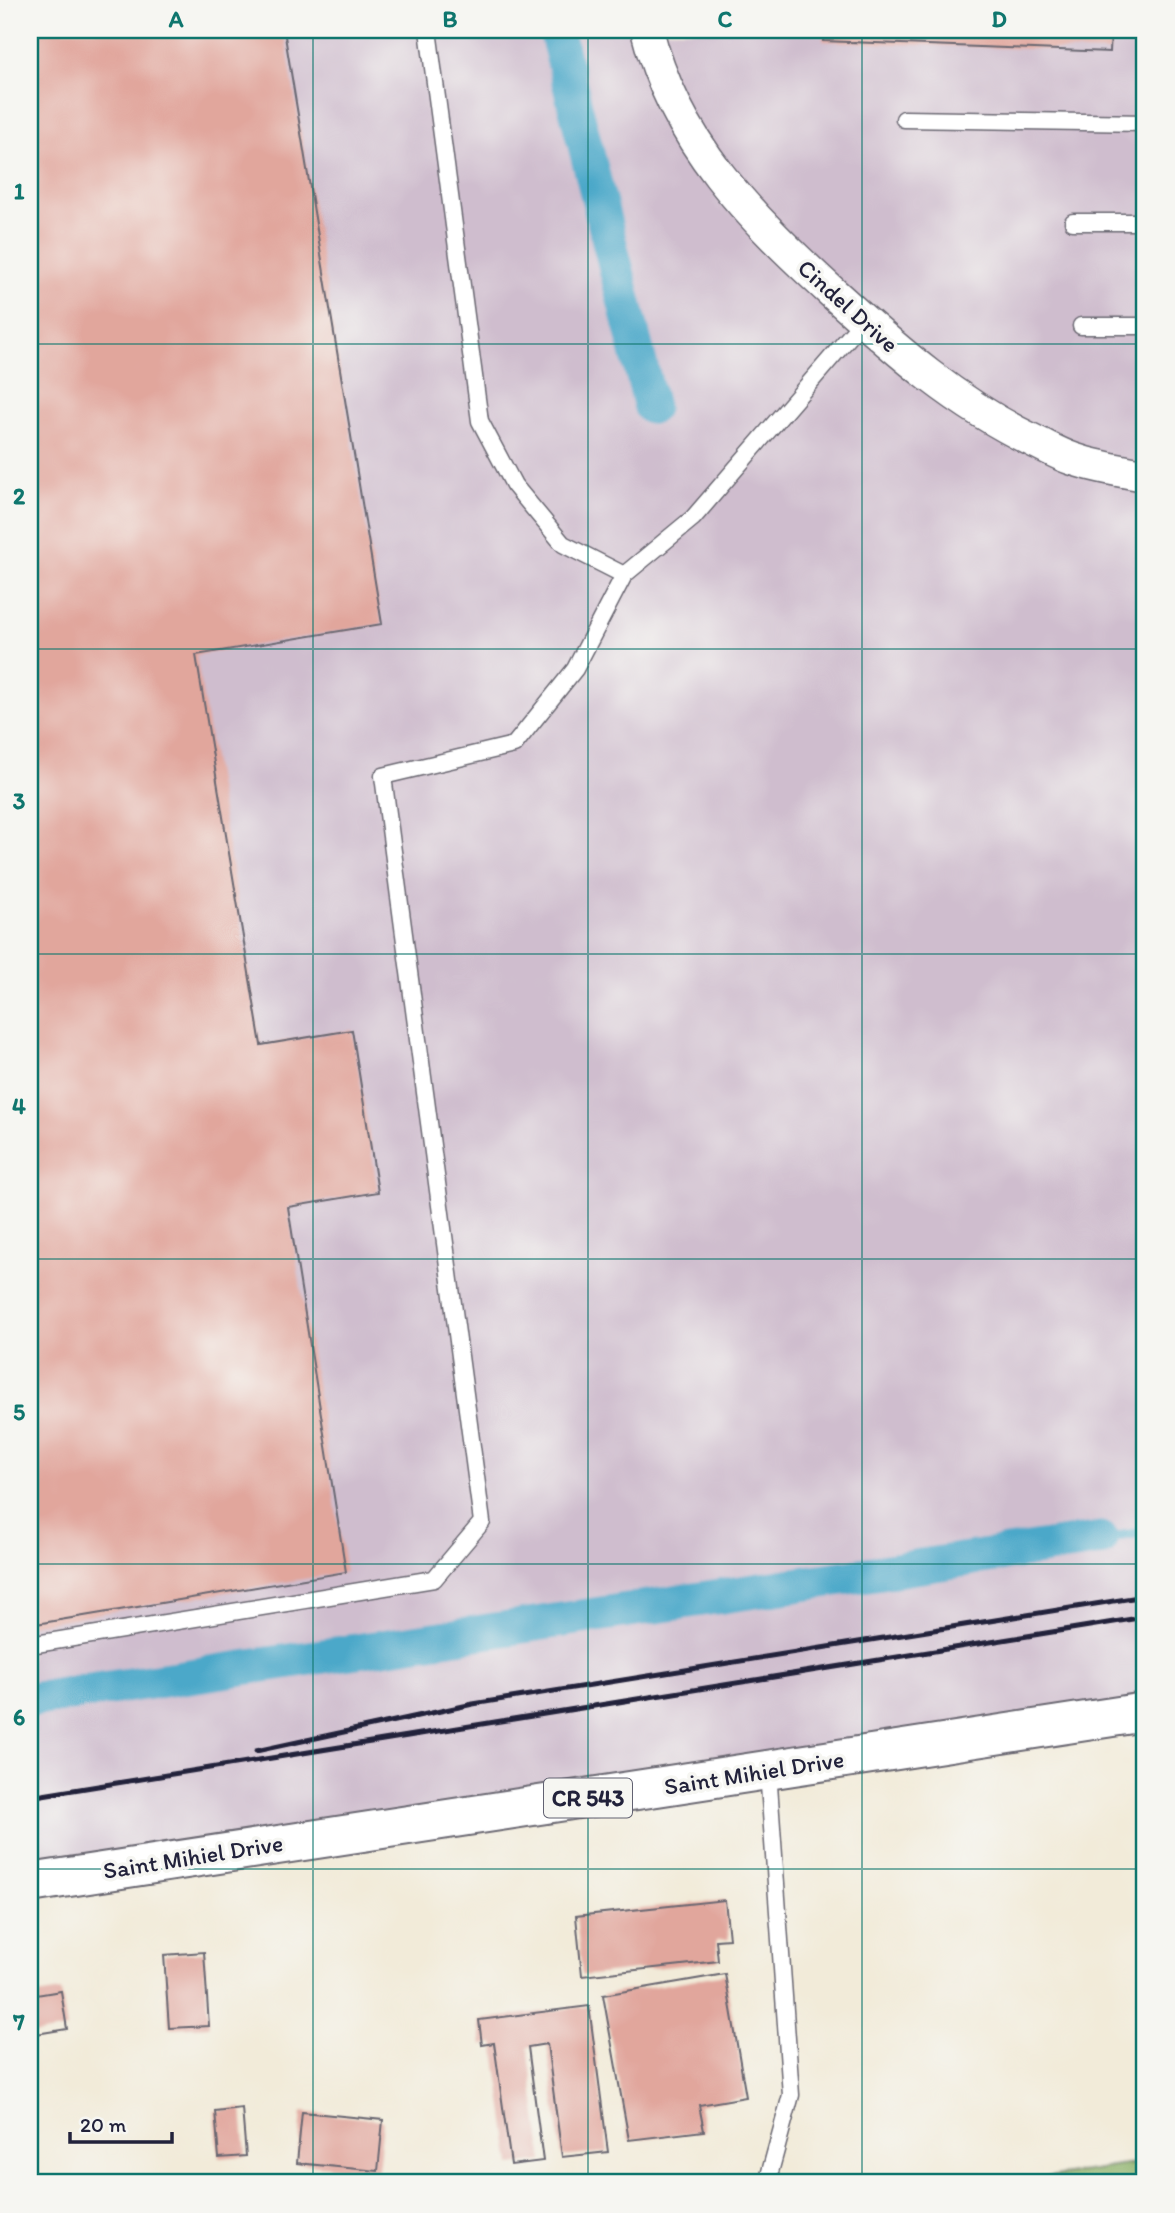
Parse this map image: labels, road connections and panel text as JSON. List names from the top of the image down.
{
  "streets": {
    "main road": ["Saint Mihiel Drive", "CR 543"],
    "street": ["Cindel Drive"]
  },
  "scale_bar": "20 m",
  "grid": {
    "columns": [
      "A",
      "B",
      "C",
      "D"
    ],
    "rows": [
      "1",
      "2",
      "3",
      "4",
      "5",
      "6",
      "7"
    ]
  }
}
